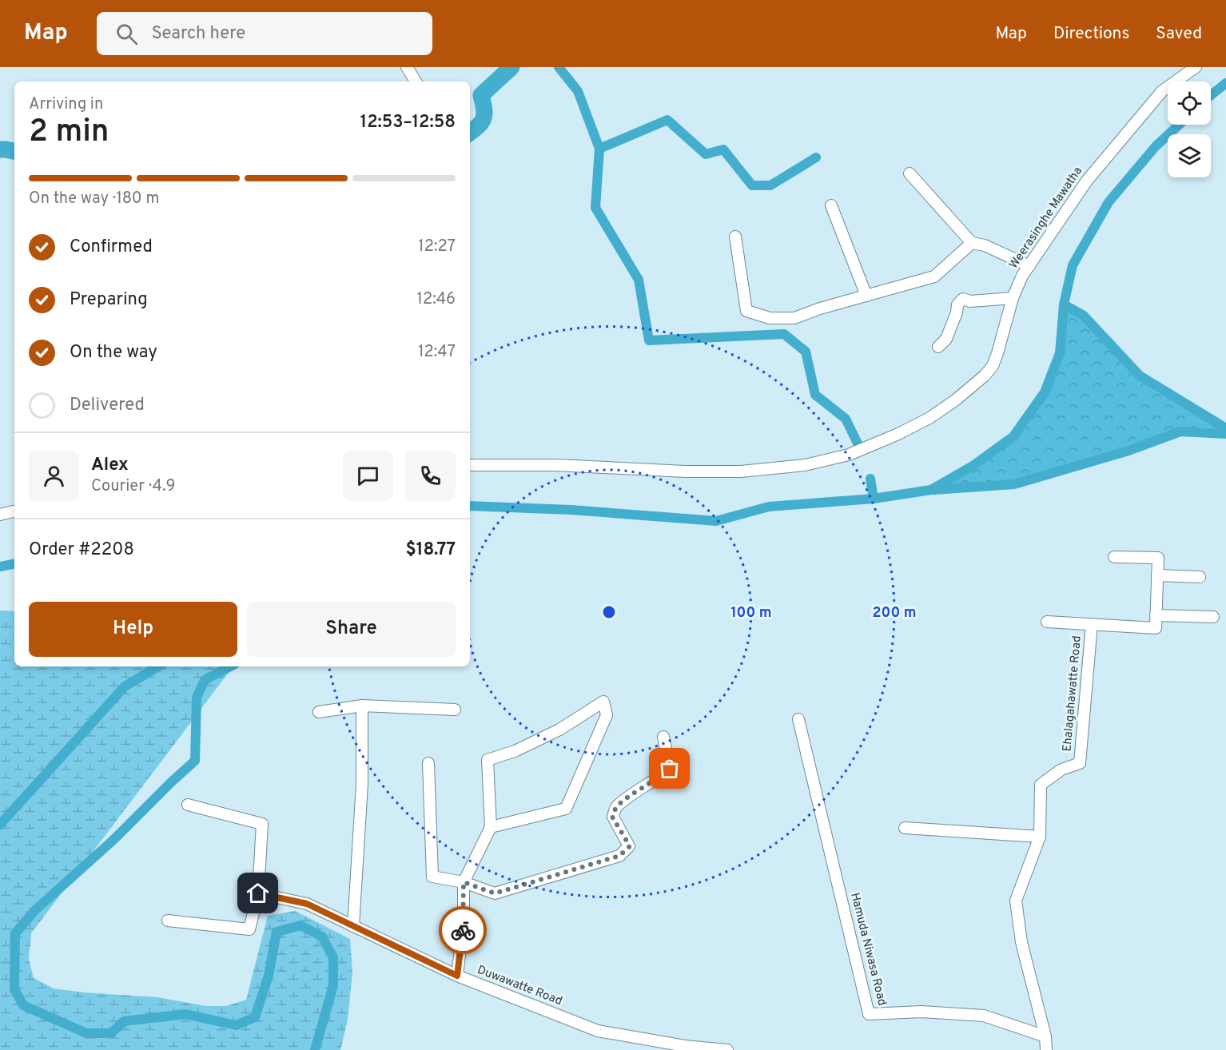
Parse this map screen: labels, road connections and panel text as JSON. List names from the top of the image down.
{
  "streets": {
    "street": [
      "Weerasinghe Mawatha",
      "Ehalagahawatte Road",
      "Hamuda Niwasa Road",
      "Duwawatte Road"
    ]
  },
  "crossings": [
    ["Ehalagahawatte Road", "Hamuda Niwasa Road"]
  ],
  "page": {
    "header": "Map",
    "search": "Search here",
    "nav": ["Map", "Directions", "Saved"],
    "heading": ["2 min", "Arriving in", "12:53–12:58"],
    "panel": [
      "Alex",
      "Courier · 4.9",
      "Order #2208",
      "$18.77"
    ],
    "bar": "On the way · 180 m",
    "list": [
      ["Confirmed", "12:27"],
      ["Preparing", "12:46"],
      ["On the way", "12:47"],
      "Delivered"
    ],
    "buttons": ["Help", "Share"]
  },
  "rings": ["100 m", "200 m"]
}
